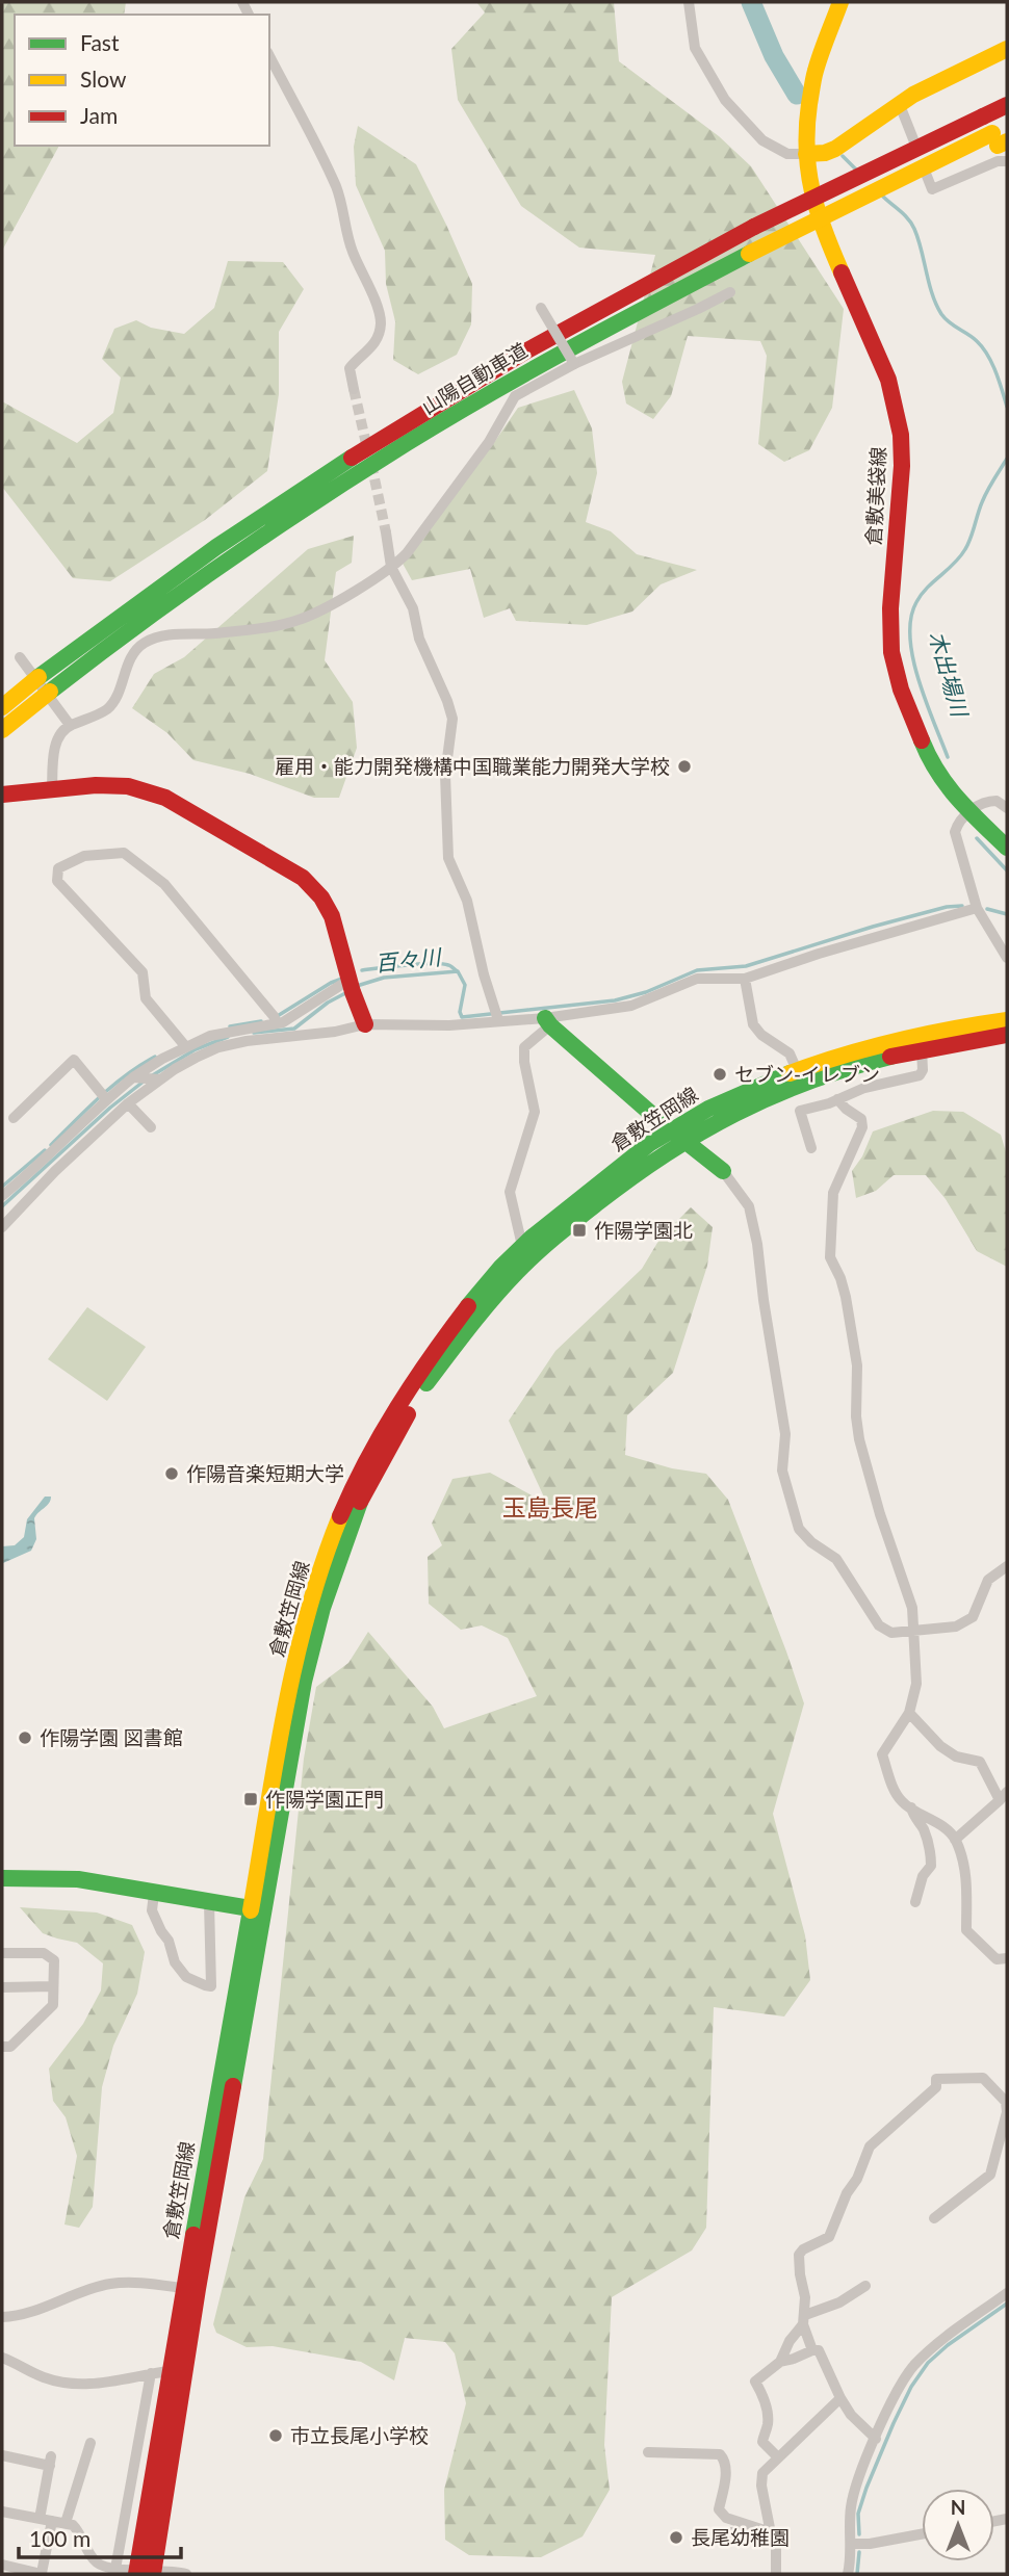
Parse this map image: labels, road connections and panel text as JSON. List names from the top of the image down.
{
  "streets": {
    "main road": ["山陽自動車道", "倉敷美袋線", "倉敷笠岡線"]
  },
  "districts": ["玉島長尾"],
  "water": ["木出場川", "百々川"],
  "places": {
    "other": [
      "雇用・能力開発機構中国職業能力開発大学校",
      "セブン-イレブン",
      "作陽音楽短期大学",
      "作陽学園 図書館",
      "市立長尾小学校",
      "長尾幼稚園"
    ],
    "transit": ["作陽学園北", "作陽学園正門"]
  },
  "legend": ["Fast", "Slow", "Jam"],
  "scale_bar": "100 m",
  "north": "top"
}
